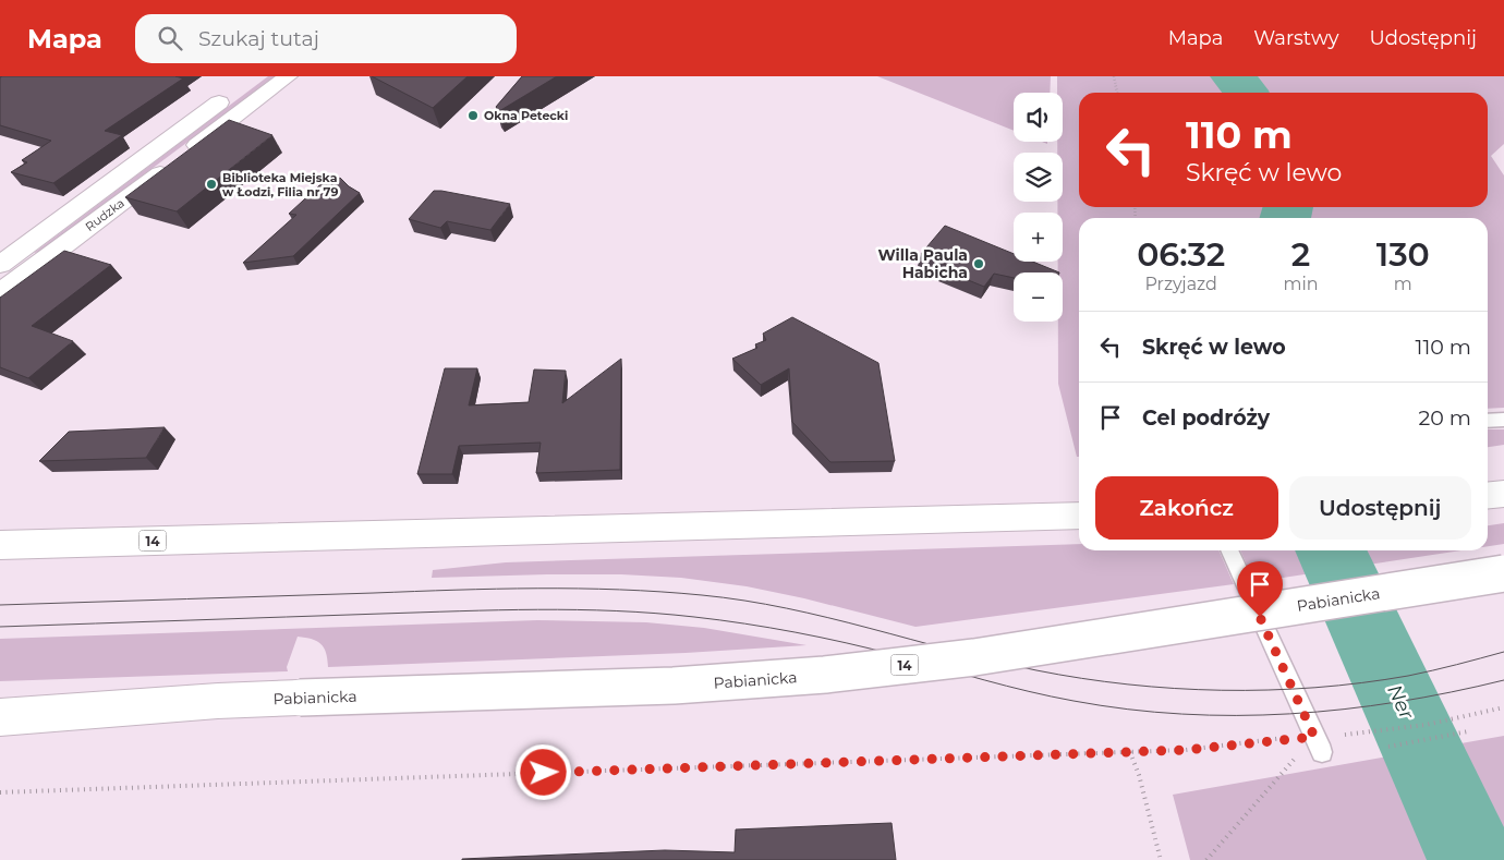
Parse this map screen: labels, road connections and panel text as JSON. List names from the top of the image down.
{
  "streets": {
    "main road": ["Rudzka", "14", "Pabianicka"]
  },
  "water": ["Ner"],
  "places": ["Okna Petecki", "Biblioteka Miejska w Łodzi, Filia nr 79", "Willa Paula Habicha"],
  "page": {
    "header": "Mapa",
    "search": "Szukaj tutaj",
    "nav": ["Mapa", "Warstwy", "Udostępnij"],
    "map_buttons": ["+", "−"],
    "turn": ["110 m", "Skręć w lewo"],
    "eta": [
      "06:32",
      "Przyjazd",
      "2",
      "min",
      "130",
      "m"
    ],
    "list": [
      {
        "name": "Skręć w lewo",
        "value": "110 m"
      },
      {
        "name": "Cel podróży",
        "value": "20 m"
      }
    ],
    "buttons": ["Zakończ", "Udostępnij"]
  }
}
